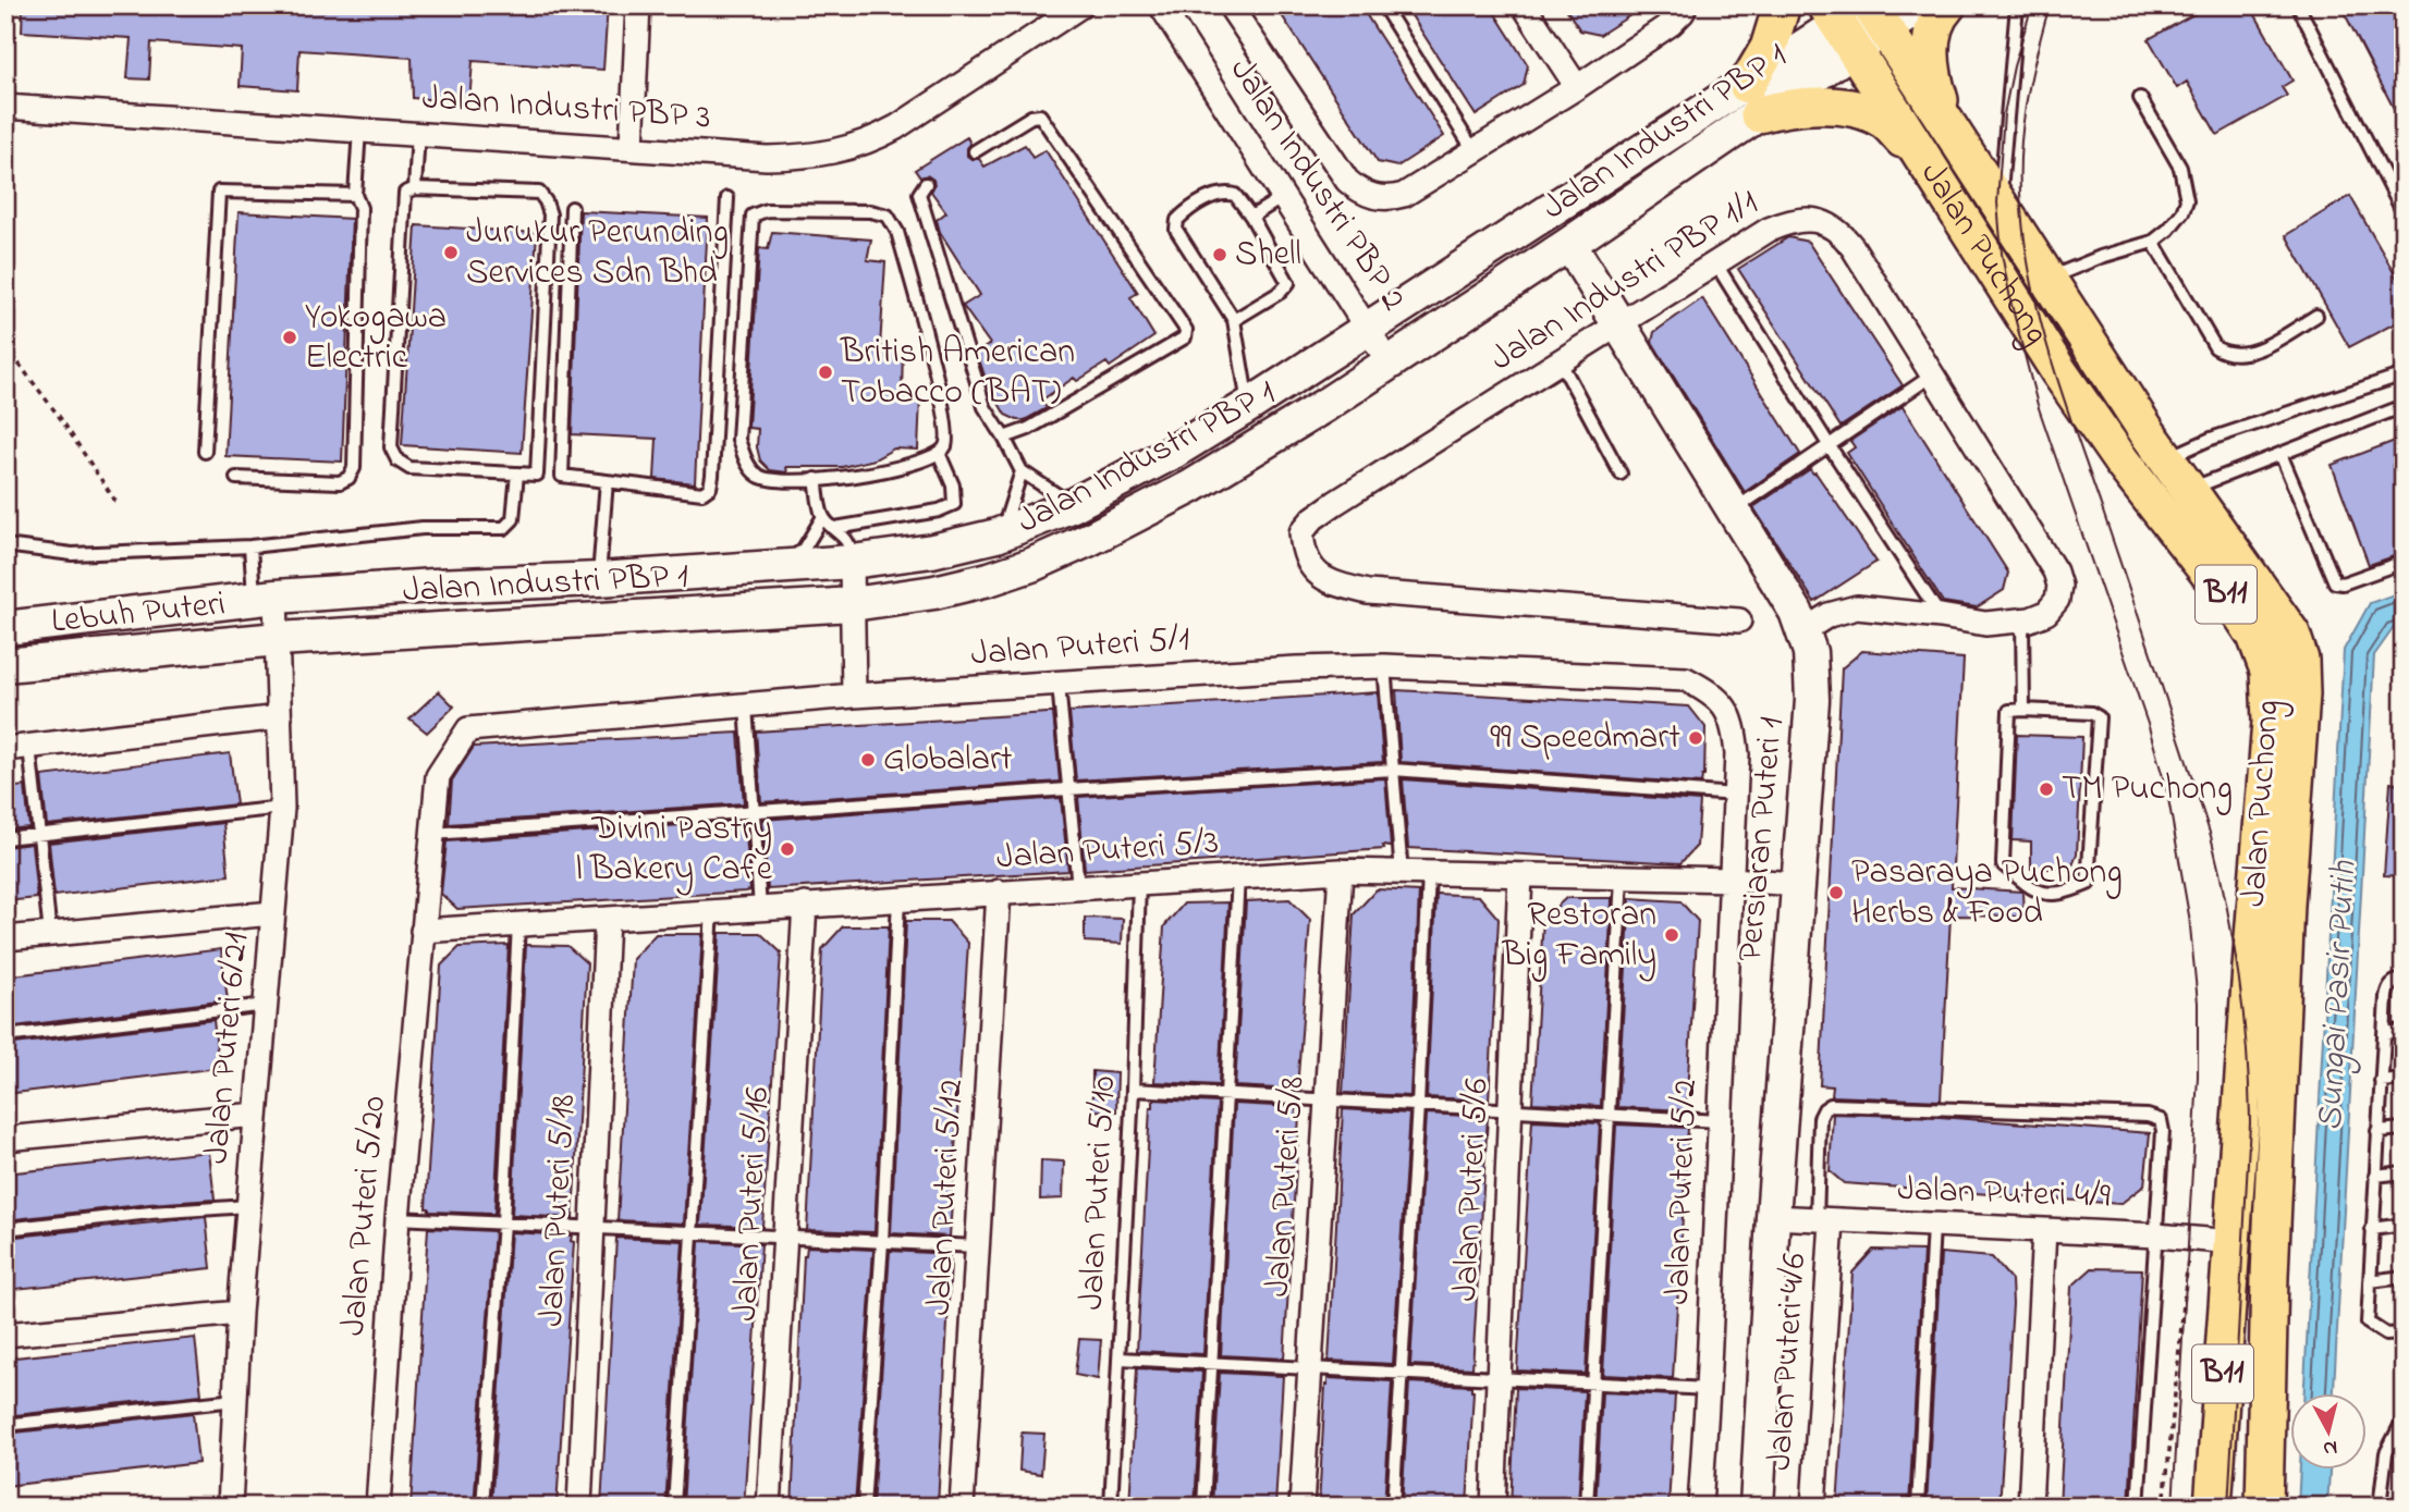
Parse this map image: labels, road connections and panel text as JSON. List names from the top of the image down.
{
  "streets": {
    "main road": [
      "Jalan Industri PBP 1",
      "Jalan Puchong",
      "B11",
      "Lebuh Puteri",
      "Persiaran Puteri 1"
    ],
    "street": [
      "Jalan Industri PBP 3",
      "Jalan Industri PBP 2",
      "Jalan Industri PBP 1/1",
      "Jalan Puteri 5/1",
      "Jalan Puteri 5/3",
      "Jalan Puteri 6/21",
      "Jalan Puteri 5/8",
      "Jalan Puteri 5/6",
      "Jalan Puteri 5/2",
      "Jalan Puteri 4/9",
      "Jalan Puteri 5/12",
      "Jalan Puteri 5/16",
      "Jalan Puteri 5/18",
      "Jalan Puteri 5/20",
      "Jalan Puteri 4/6"
    ],
    "lane": ["Jalan Puteri 5/10"]
  },
  "crossings": [
    ["Jalan Industri PBP 1", "Jalan Industri PBP 2"],
    ["Jalan Industri PBP 1", "Jalan Puchong"],
    ["Jalan Industri PBP 1", "Lebuh Puteri"],
    ["Jalan Industri PBP 1", "Persiaran Puteri 1"],
    ["Jalan Industri PBP 1", "Jalan Puteri 6/21"],
    ["Jalan Puchong", "Jalan Puteri 4/9"],
    ["Jalan Industri PBP 1/1", "Persiaran Puteri 1"],
    ["Lebuh Puteri", "Jalan Puteri 6/21"],
    ["Jalan Puteri 5/1", "Jalan Puteri 5/3"],
    ["Jalan Puteri 5/1", "Jalan Puteri 5/2"],
    ["Jalan Puteri 5/1", "Jalan Puteri 5/20"],
    ["Persiaran Puteri 1", "Jalan Puteri 5/3"],
    ["Persiaran Puteri 1", "Jalan Puteri 4/9"],
    ["Jalan Puteri 5/3", "Jalan Puteri 5/8"],
    ["Jalan Puteri 5/3", "Jalan Puteri 5/6"],
    ["Jalan Puteri 5/3", "Jalan Puteri 5/2"],
    ["Jalan Puteri 5/3", "Jalan Puteri 5/10"],
    ["Jalan Puteri 5/3", "Jalan Puteri 5/12"],
    ["Jalan Puteri 5/3", "Jalan Puteri 5/16"],
    ["Jalan Puteri 5/3", "Jalan Puteri 5/18"],
    ["Jalan Puteri 5/3", "Jalan Puteri 5/20"],
    ["Jalan Puteri 4/9", "Jalan Puteri 4/6"]
  ],
  "water": ["Sungai Pasir Putih"],
  "places": [
    "Jurukur Perunding Services Sdn Bhd",
    "Shell",
    "Yokogawa Electric",
    "British American Tobacco (BAT)",
    "99 Speedmart",
    "Globalart",
    "TM Puchong",
    "Divini Pastry | Bakery Cafe",
    "Pasaraya Puchong Herbs & Food",
    "Restoran Big Family"
  ],
  "north": "bottom"
}
